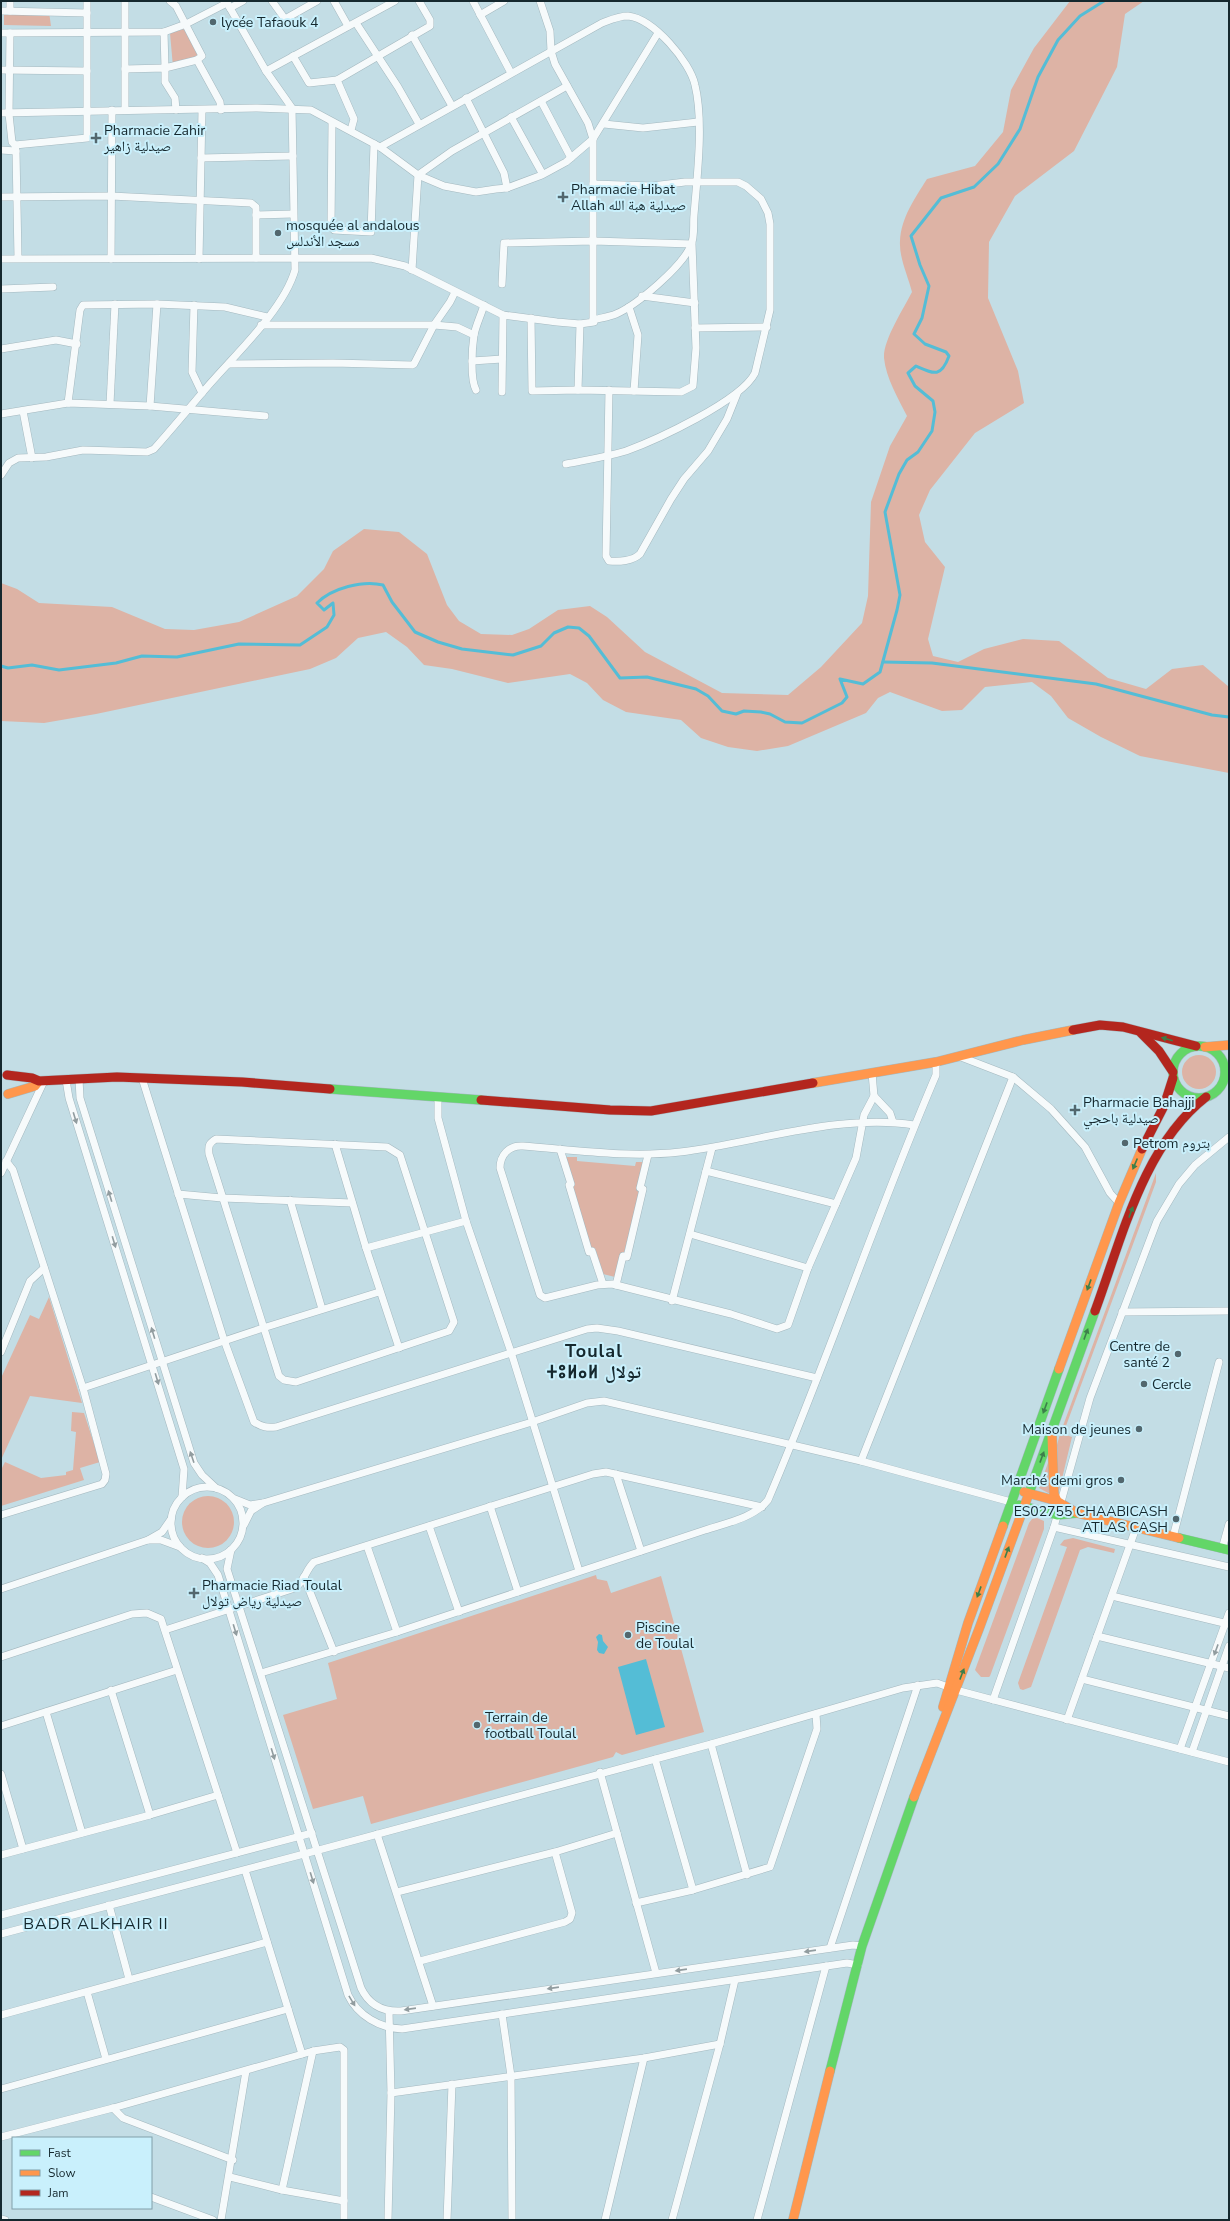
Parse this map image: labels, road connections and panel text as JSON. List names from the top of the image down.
{
  "districts": ["Toulal ⵜⵓⵍⴰⵍ تولال", "BADR ALKHAIR II"],
  "places": {
    "other": [
      "lycée Tafaouk 4",
      "mosquée al andalous مسجد الأندلس",
      "Petrom بتروم",
      "Centre de santé 2",
      "Cercle",
      "Maison de jeunes",
      "Marché demi gros",
      "ES02755 CHAABICASH ATLAS CASH",
      "Piscine de Toulal",
      "Terrain de football Toulal"
    ],
    "health": [
      "Pharmacie Zahir صيدلية زاهير",
      "Pharmacie Hibat Allah صيدلية هبة الله",
      "Pharmacie Bahajji صيدلية باحجي",
      "Pharmacie Riad Toulal صيدلية رياض تولال"
    ]
  },
  "legend": ["Fast", "Slow", "Jam"]
}
